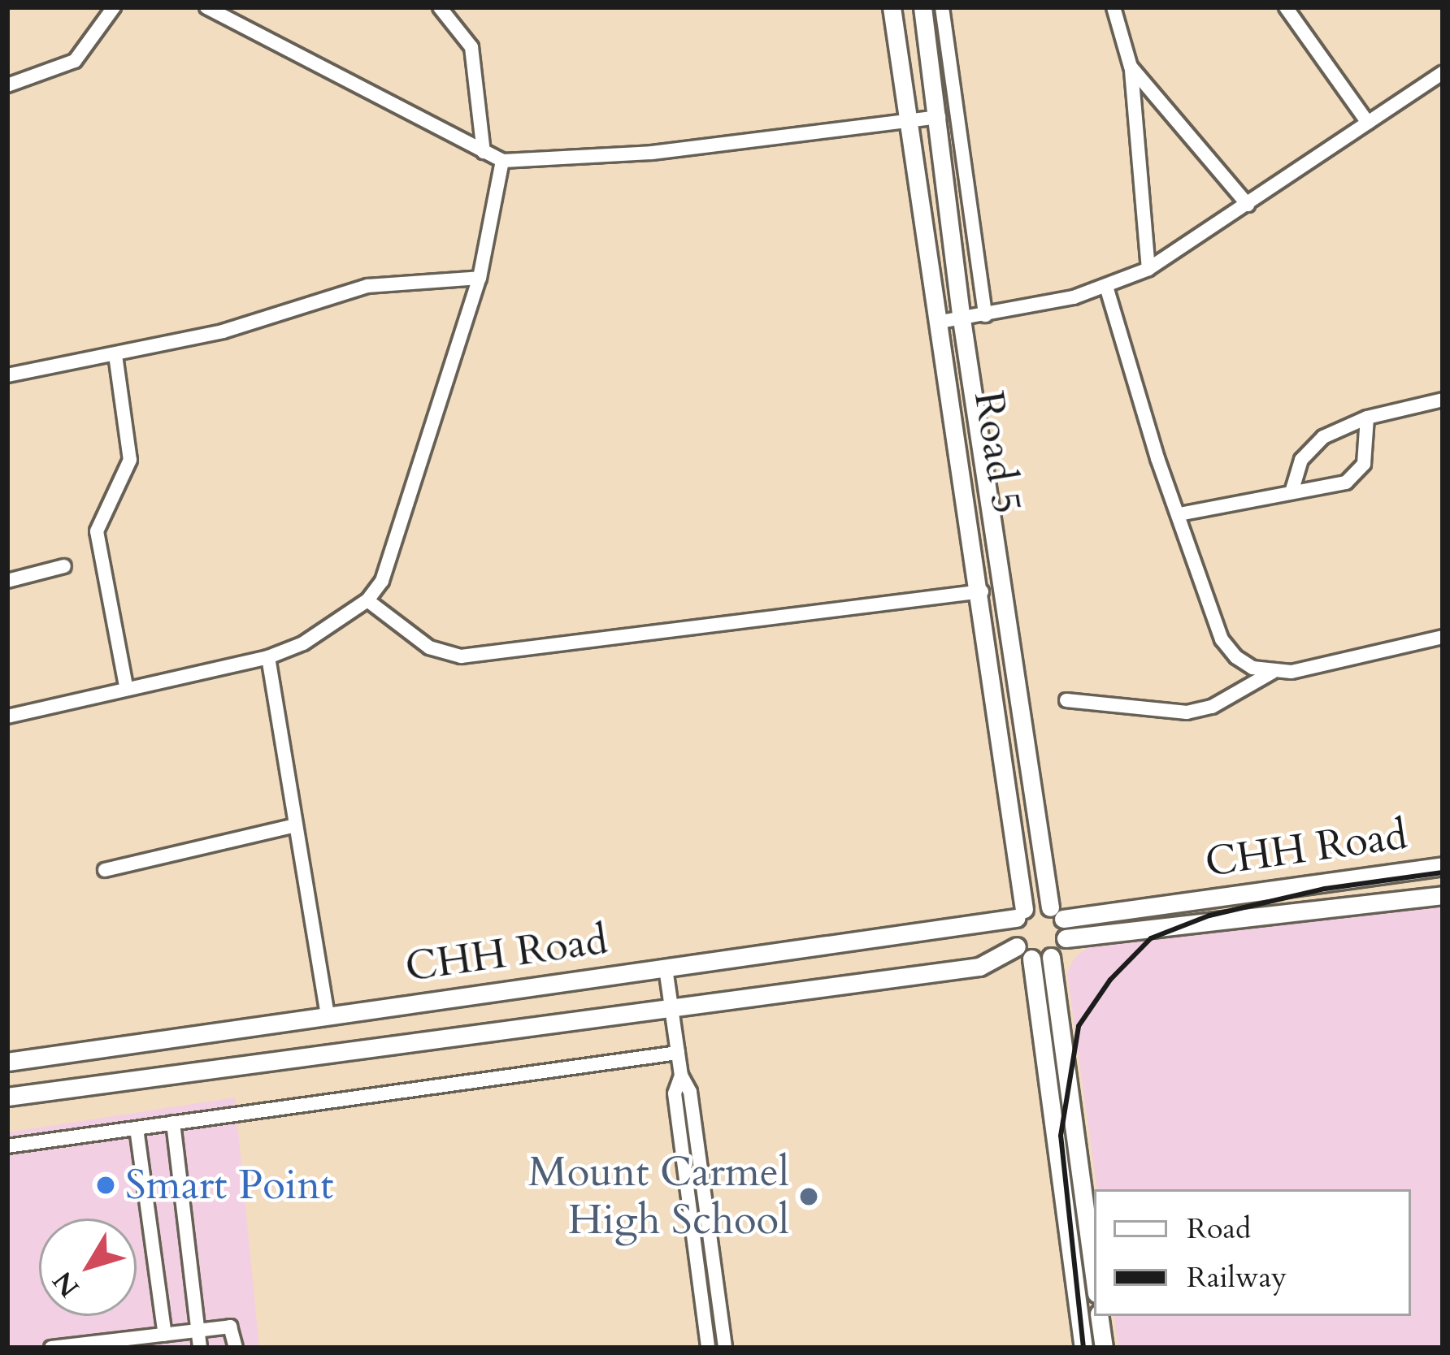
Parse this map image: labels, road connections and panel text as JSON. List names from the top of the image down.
{
  "streets": {
    "street": ["Road 5", "CHH Road"]
  },
  "crossings": [
    ["Road 5", "CHH Road"]
  ],
  "places": ["Smart Point", "Mount Carmel High School"],
  "legend": ["Road", "Railway"],
  "north": "bottom left"
}
